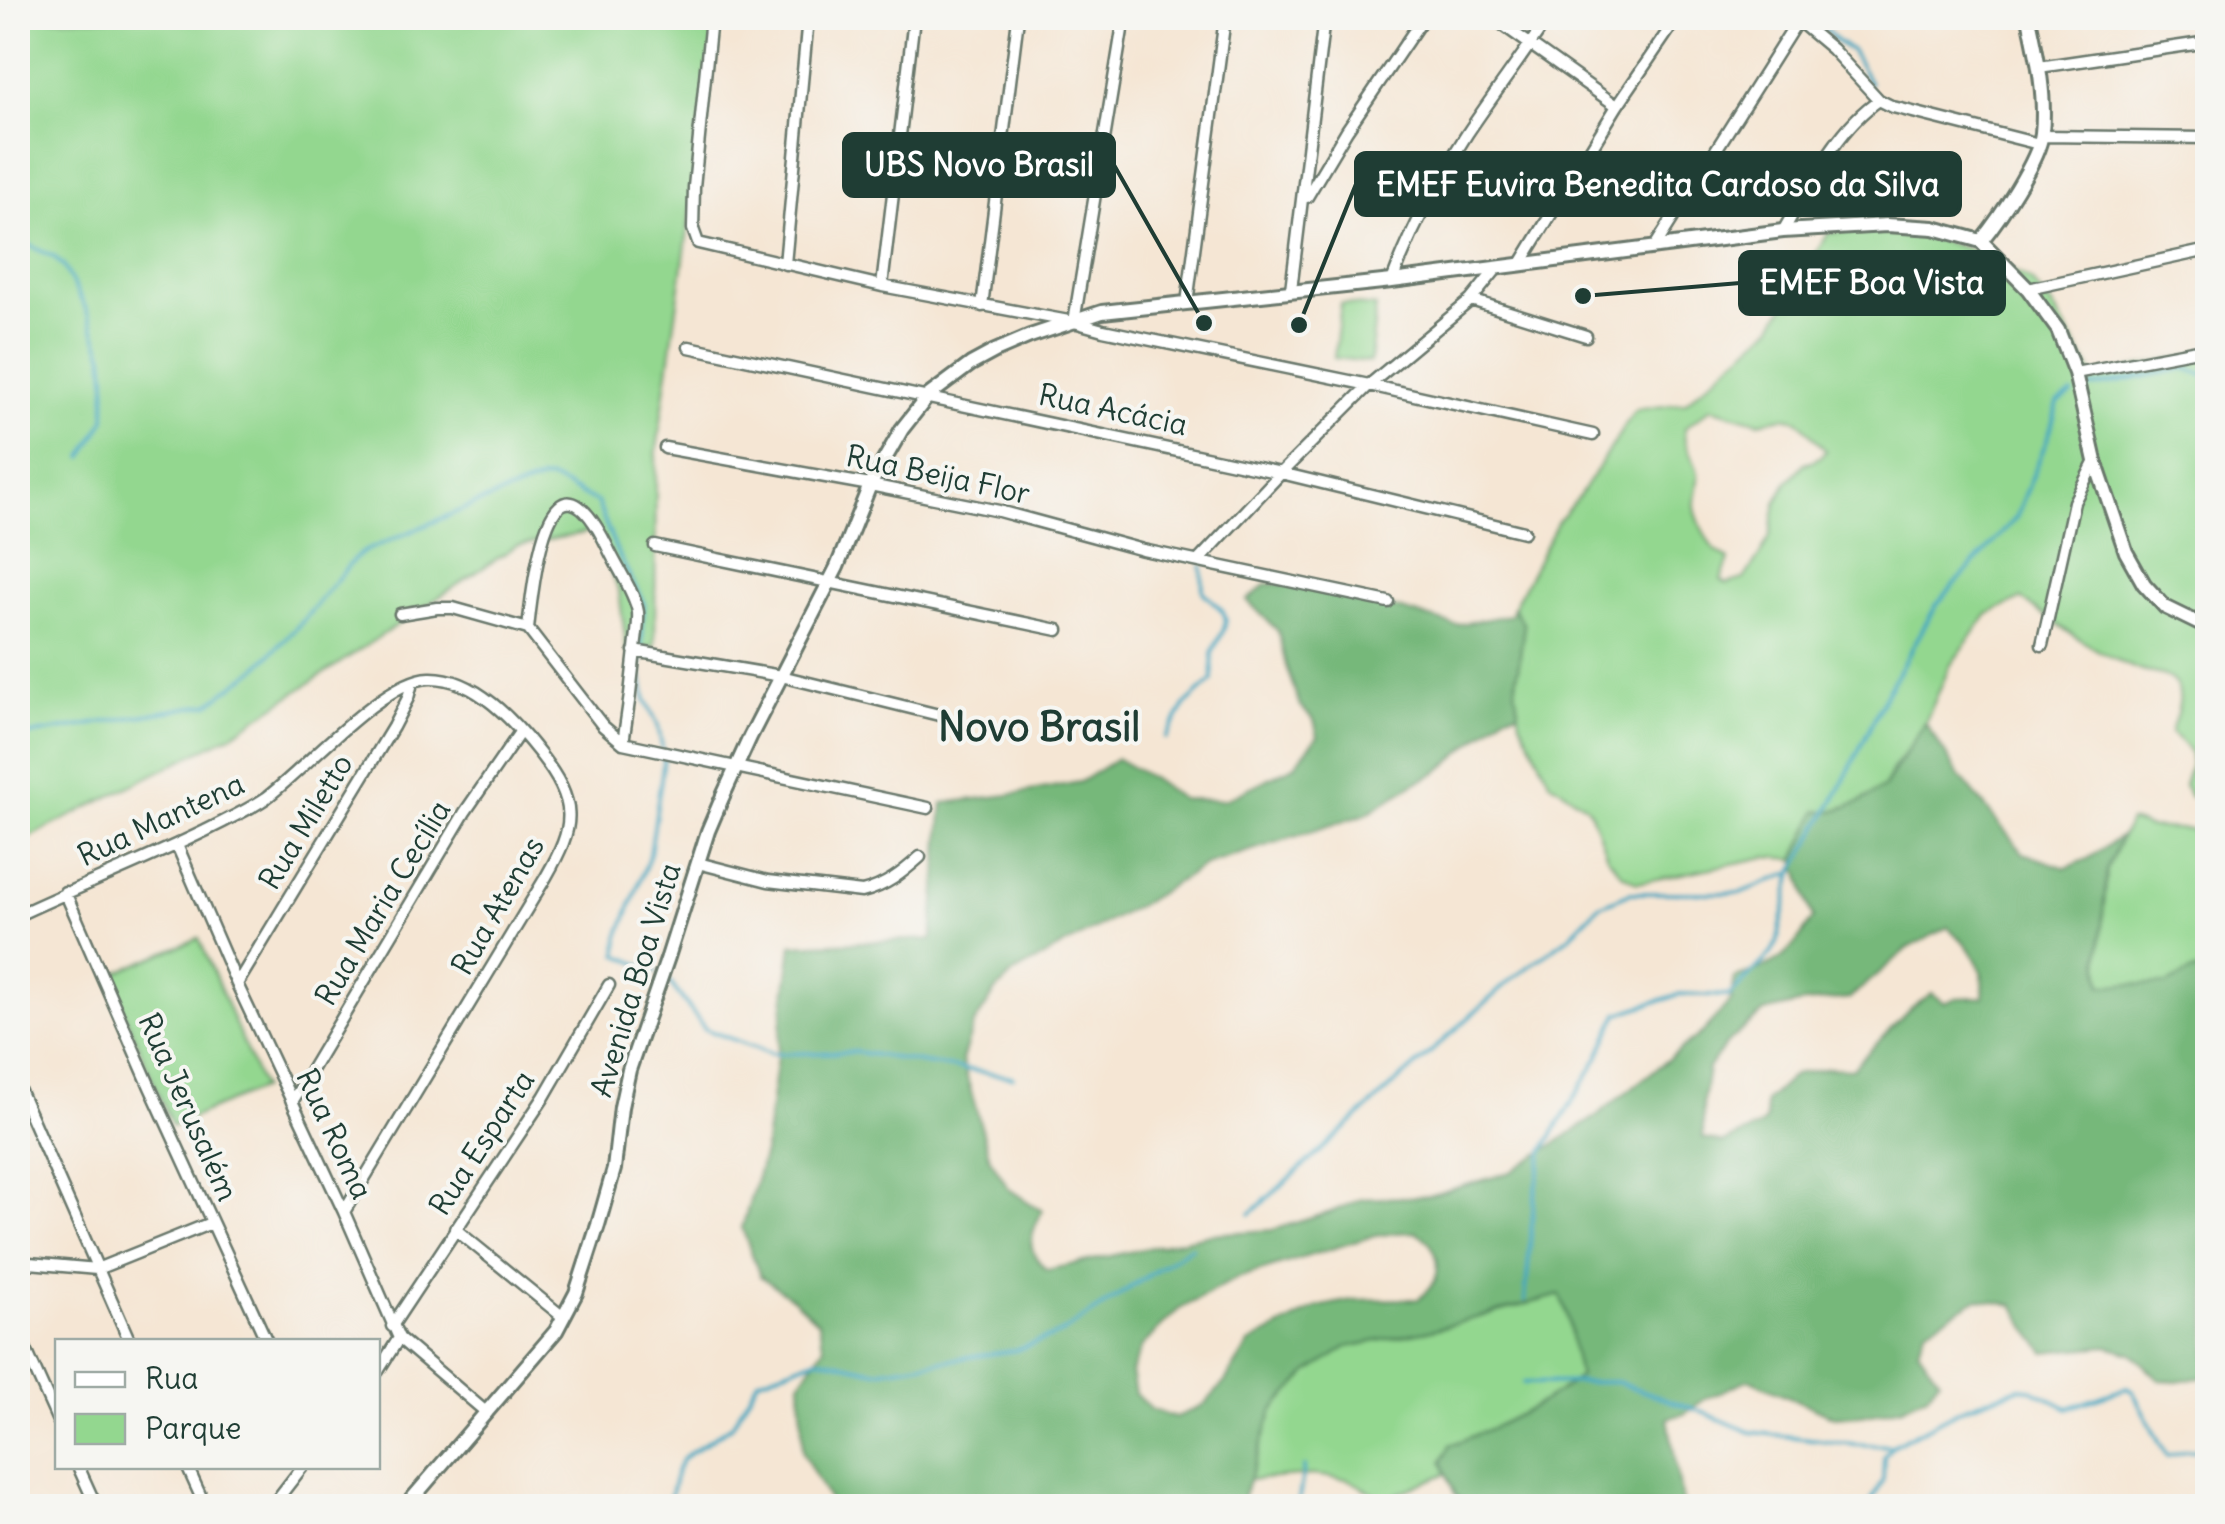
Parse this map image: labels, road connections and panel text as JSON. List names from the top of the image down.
{
  "streets": {
    "street": [
      "Rua Acácia",
      "Rua Beija Flor",
      "Rua Mantena",
      "Rua Miletto",
      "Rua Maria Cecília",
      "Rua Atenas",
      "Avenida Boa Vista",
      "Rua Jerusalém",
      "Rua Roma",
      "Rua Esparta"
    ]
  },
  "crossings": [
    ["Rua Acácia", "Avenida Boa Vista"],
    ["Rua Beija Flor", "Avenida Boa Vista"],
    ["Rua Mantena", "Rua Miletto"],
    ["Rua Mantena", "Rua Atenas"],
    ["Rua Mantena", "Rua Jerusalém"],
    ["Rua Mantena", "Rua Roma"],
    ["Rua Miletto", "Rua Atenas"],
    ["Rua Miletto", "Rua Roma"],
    ["Rua Maria Cecília", "Rua Atenas"],
    ["Rua Maria Cecília", "Rua Roma"],
    ["Rua Atenas", "Rua Roma"],
    ["Avenida Boa Vista", "Rua Roma"],
    ["Rua Roma", "Rua Esparta"]
  ],
  "districts": ["Novo Brasil"],
  "places": ["EMEF Boa Vista", "UBS Novo Brasil", "EMEF Euvira Benedita Cardoso da Silva"],
  "legend": ["Rua", "Parque"]
}
